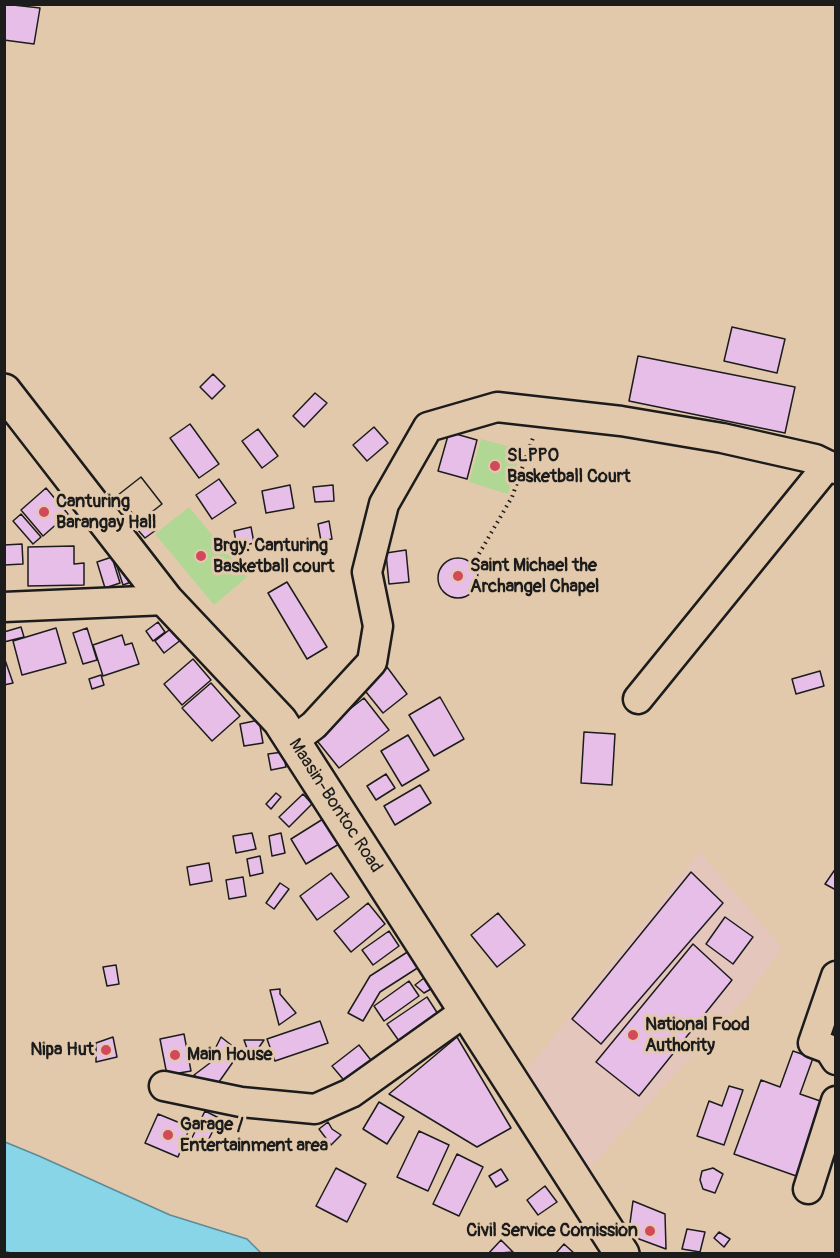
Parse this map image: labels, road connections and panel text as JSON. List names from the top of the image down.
{
  "streets": {
    "main road": ["Maasin-Bontoc Road"]
  },
  "places": [
    "SLPPO Basketball Court",
    "Canturing Barangay Hall",
    "Brgy. Canturing Basketball court",
    "Saint Michael the Archangel Chapel",
    "National Food Authority",
    "Nipa Hut",
    "Main House",
    "Garage / Entertainment area",
    "Civil Service Comission"
  ]
}
